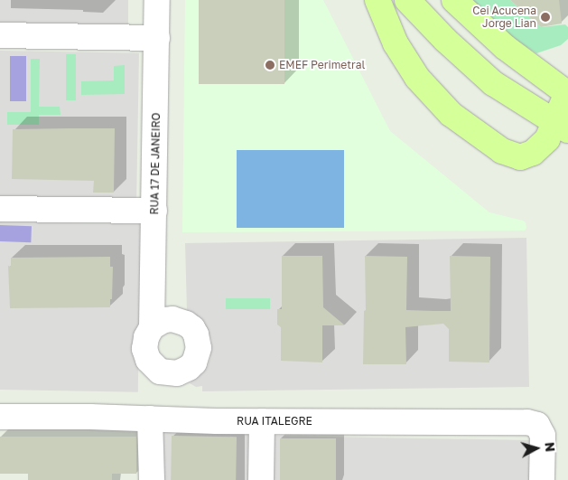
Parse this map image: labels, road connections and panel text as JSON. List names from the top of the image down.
{
  "streets": {
    "street": ["RUA 17 DE JANEIRO", "RUA ITALEGRE"]
  },
  "places": ["Cei Acucena Jorge Lian", "EMEF Perimetral"],
  "north": "right"
}
